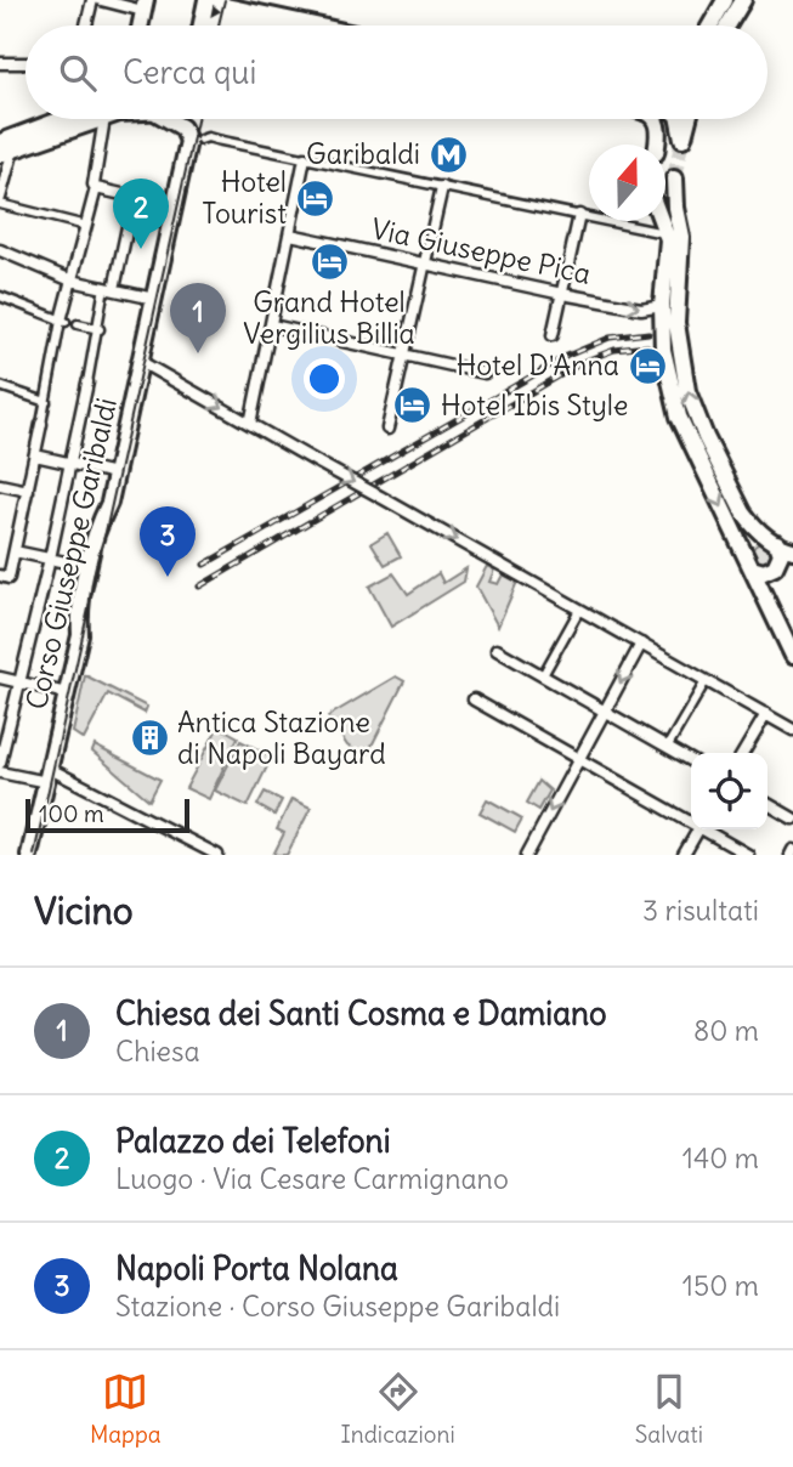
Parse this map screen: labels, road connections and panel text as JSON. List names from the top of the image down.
{
  "streets": {
    "main road": ["Corso Giuseppe Garibaldi"],
    "street": ["Via Giuseppe Pica"]
  },
  "places": {
    "metro station": ["Garibaldi"],
    "hotel": [
      "Hotel Tourist",
      "Grand Hotel Vergilius Billia",
      "Hotel D'Anna",
      "Hotel Ibis Style"
    ],
    "building": ["Antica Stazione di Napoli Bayard"]
  },
  "scale_bar": "100 m",
  "north": "top",
  "page": {
    "search": "Cerca qui",
    "pins": ["2", "1", "3"],
    "scale": "100 m",
    "heading": ["Vicino", "3 risultati"],
    "list": [
      {
        "mark": "1",
        "name": "Chiesa dei Santi Cosma e Damiano",
        "note": "Chiesa",
        "value": "80 m"
      },
      {
        "mark": "2",
        "name": "Palazzo dei Telefoni",
        "note": "Luogo · Via Cesare Carmignano",
        "value": "140 m"
      },
      {
        "mark": "3",
        "name": "Napoli Porta Nolana",
        "note": "Stazione · Corso Giuseppe Garibaldi",
        "value": "150 m"
      }
    ],
    "nav": ["Mappa", "Indicazioni", "Salvati"]
  }
}
